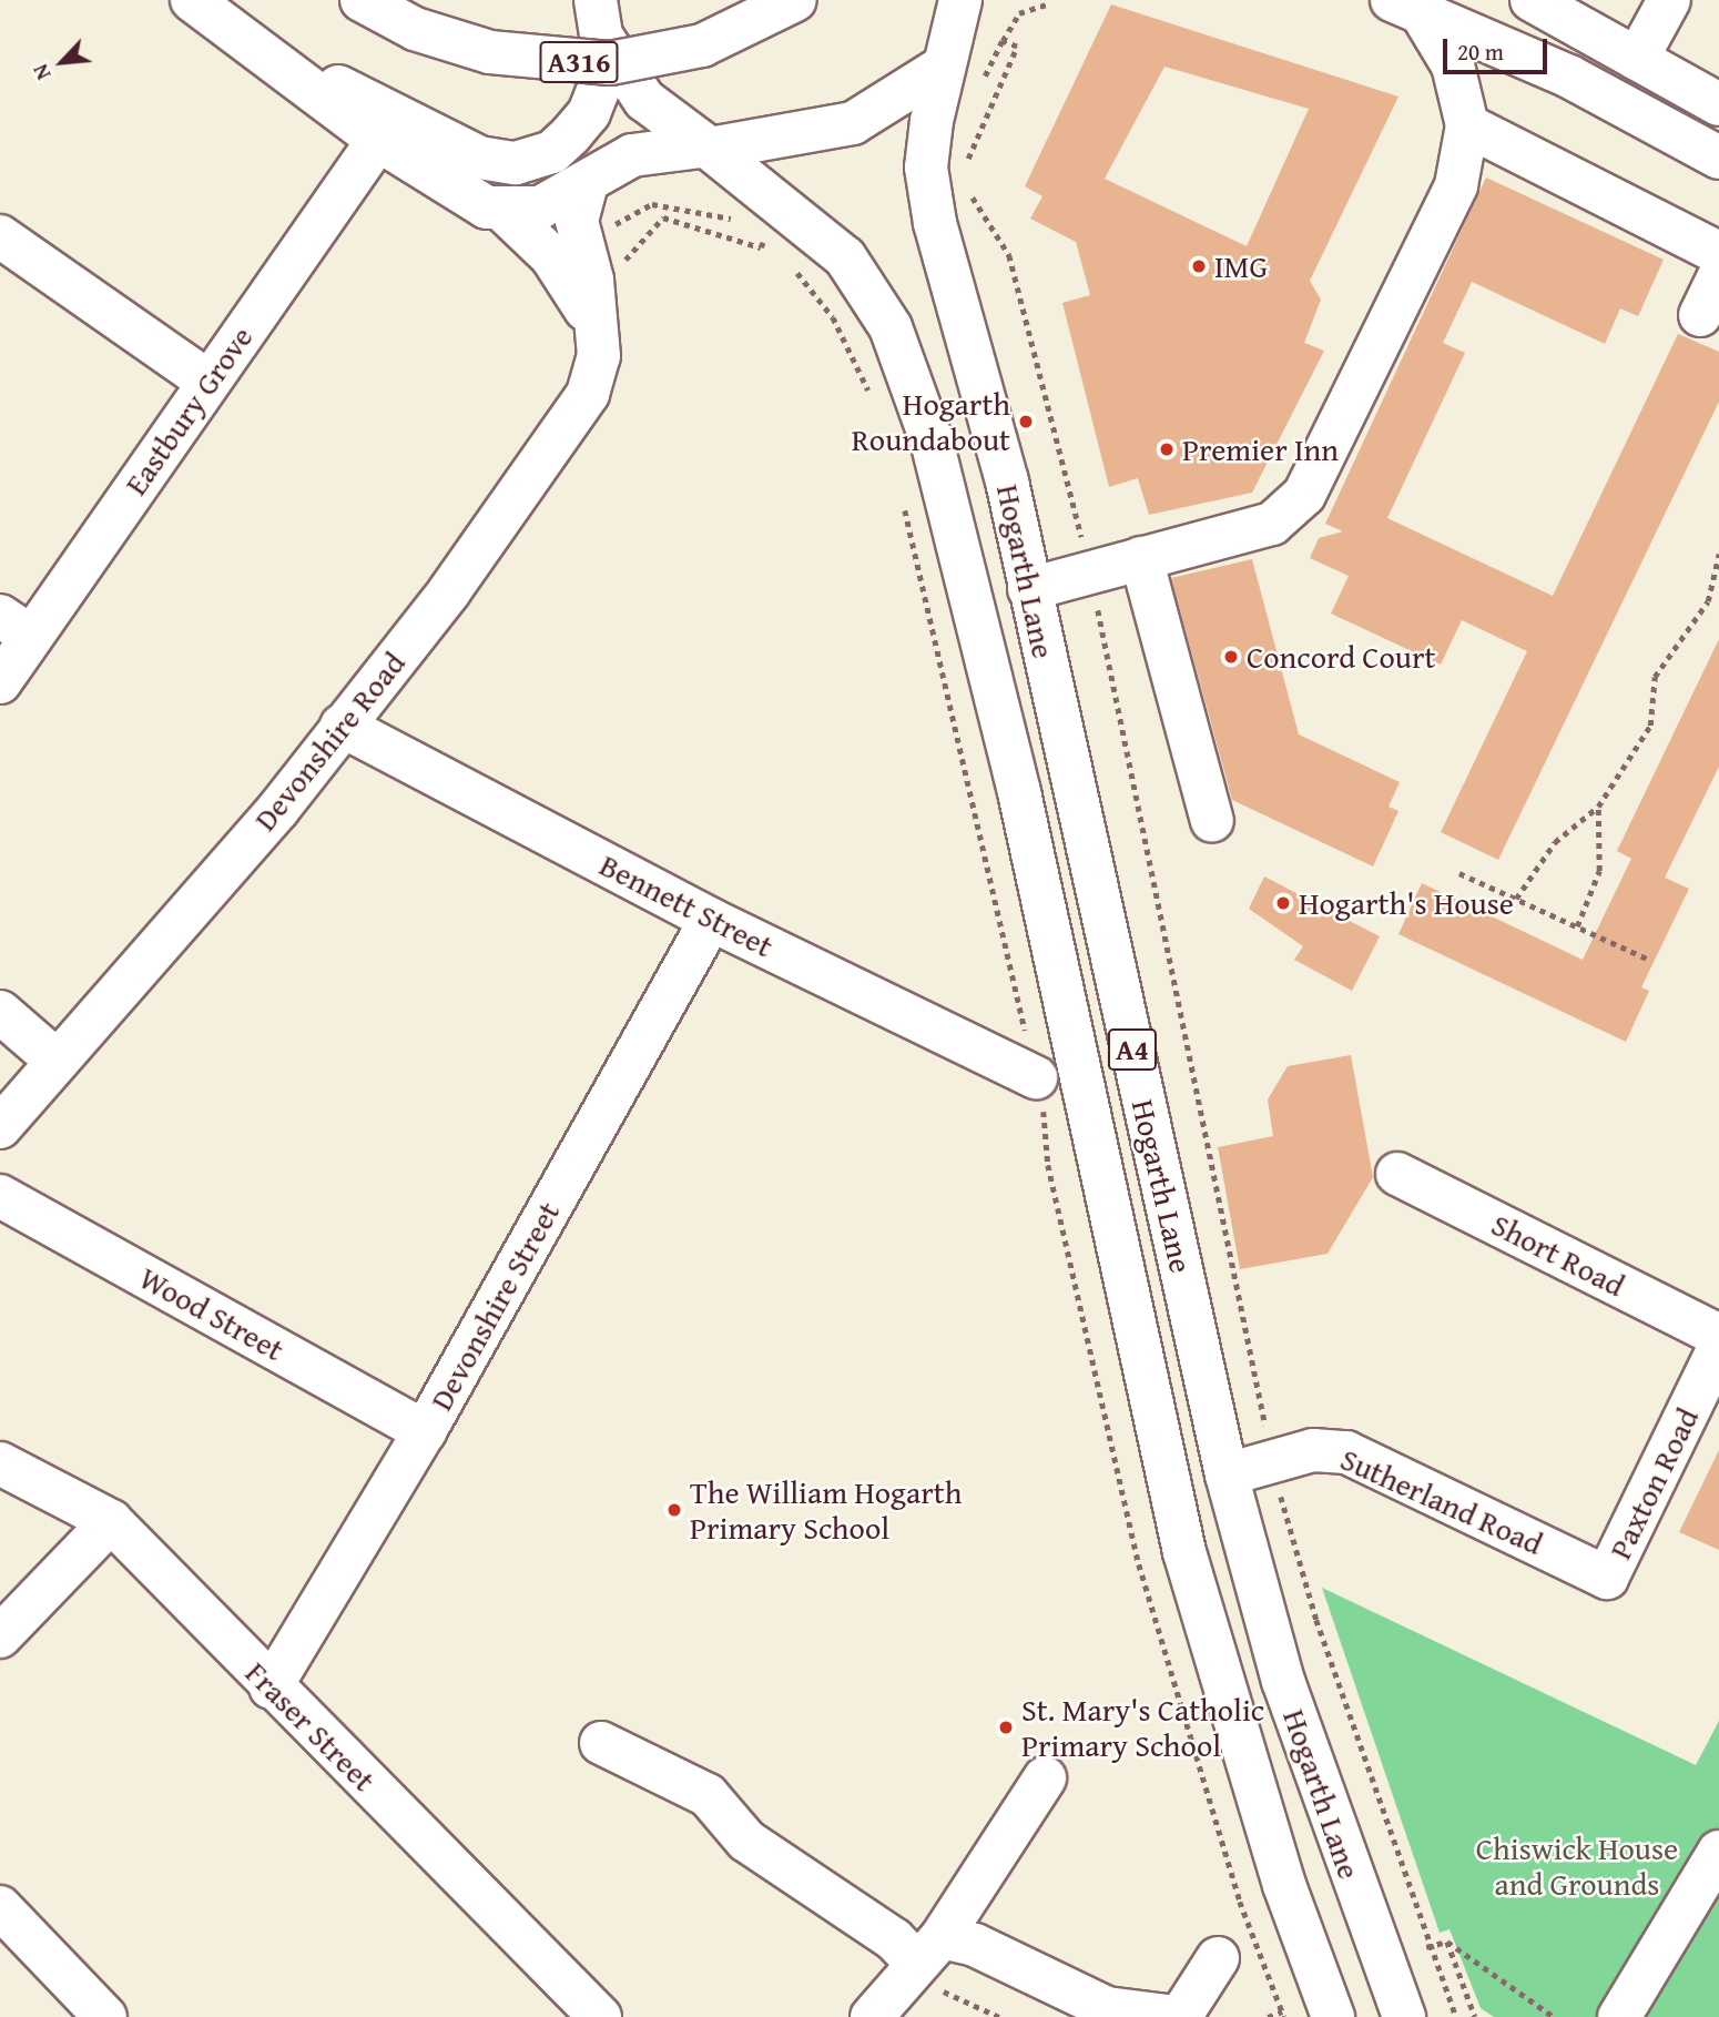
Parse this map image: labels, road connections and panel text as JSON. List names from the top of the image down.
{
  "streets": {
    "main road": [
      "A316",
      "Eastbury Grove",
      "Hogarth Lane",
      "Devonshire Road",
      "Bennett Street",
      "A4",
      "Short Road",
      "Devonshire Street",
      "Wood Street",
      "Paxton Road",
      "Sutherland Road",
      "Fraser Street"
    ]
  },
  "crossings": [
    ["A316", "Eastbury Grove"],
    ["A316", "Hogarth Lane"],
    ["A316", "Devonshire Road"],
    ["Hogarth Lane", "Sutherland Road"],
    ["Devonshire Road", "Bennett Street"],
    ["Bennett Street", "Devonshire Street"],
    ["Devonshire Street", "Wood Street"],
    ["Devonshire Street", "Fraser Street"],
    ["Paxton Road", "Sutherland Road"]
  ],
  "parks": ["Chiswick House and Grounds"],
  "places": [
    "IMG",
    "Hogarth Roundabout",
    "Premier Inn",
    "Concord Court",
    "Hogarth's House",
    "The William Hogarth Primary School",
    "St. Mary's Catholic Primary School"
  ],
  "scale_bar": "20 m",
  "north": "bottom left"
}
